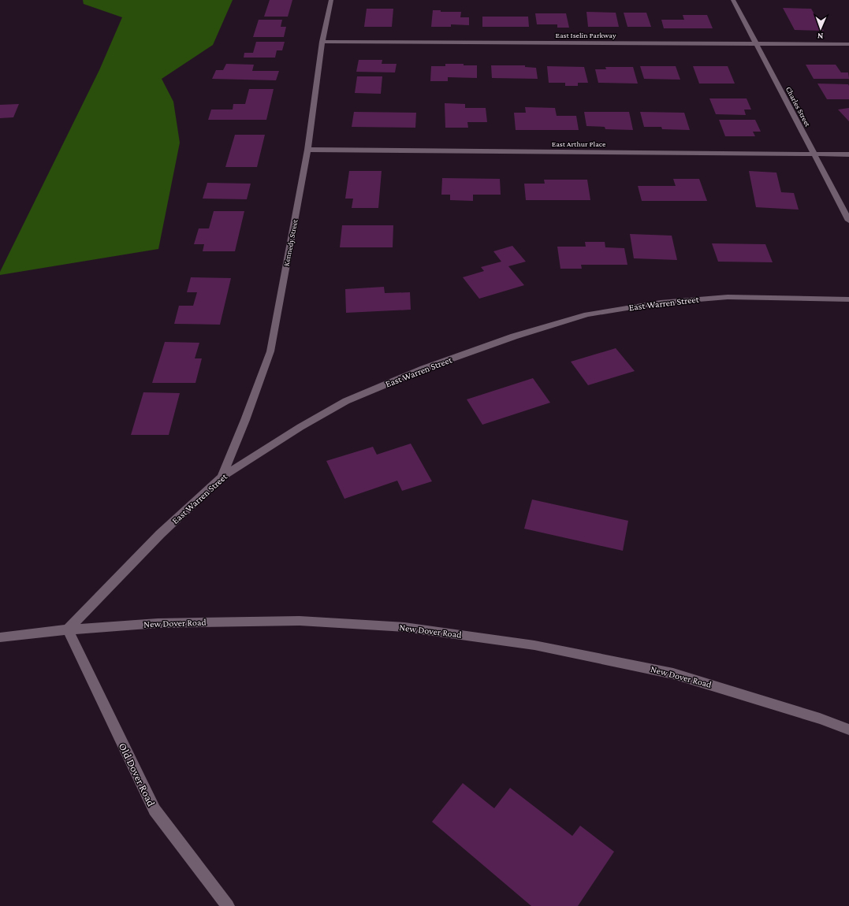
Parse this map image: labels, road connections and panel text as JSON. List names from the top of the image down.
{
  "streets": {
    "street": [
      "East Iselin Parkway",
      "Charles Street",
      "East Arthur Place",
      "Kennedy Street",
      "East Warren Street",
      "New Dover Road",
      "Old Dover Road"
    ]
  },
  "crossings": [
    ["East Iselin Parkway", "Charles Street"],
    ["East Iselin Parkway", "Kennedy Street"],
    ["Charles Street", "East Arthur Place"],
    ["East Arthur Place", "Kennedy Street"],
    ["Kennedy Street", "East Warren Street"],
    ["East Warren Street", "New Dover Road"],
    ["East Warren Street", "Old Dover Road"],
    ["New Dover Road", "Old Dover Road"]
  ],
  "north": "bottom"
}
